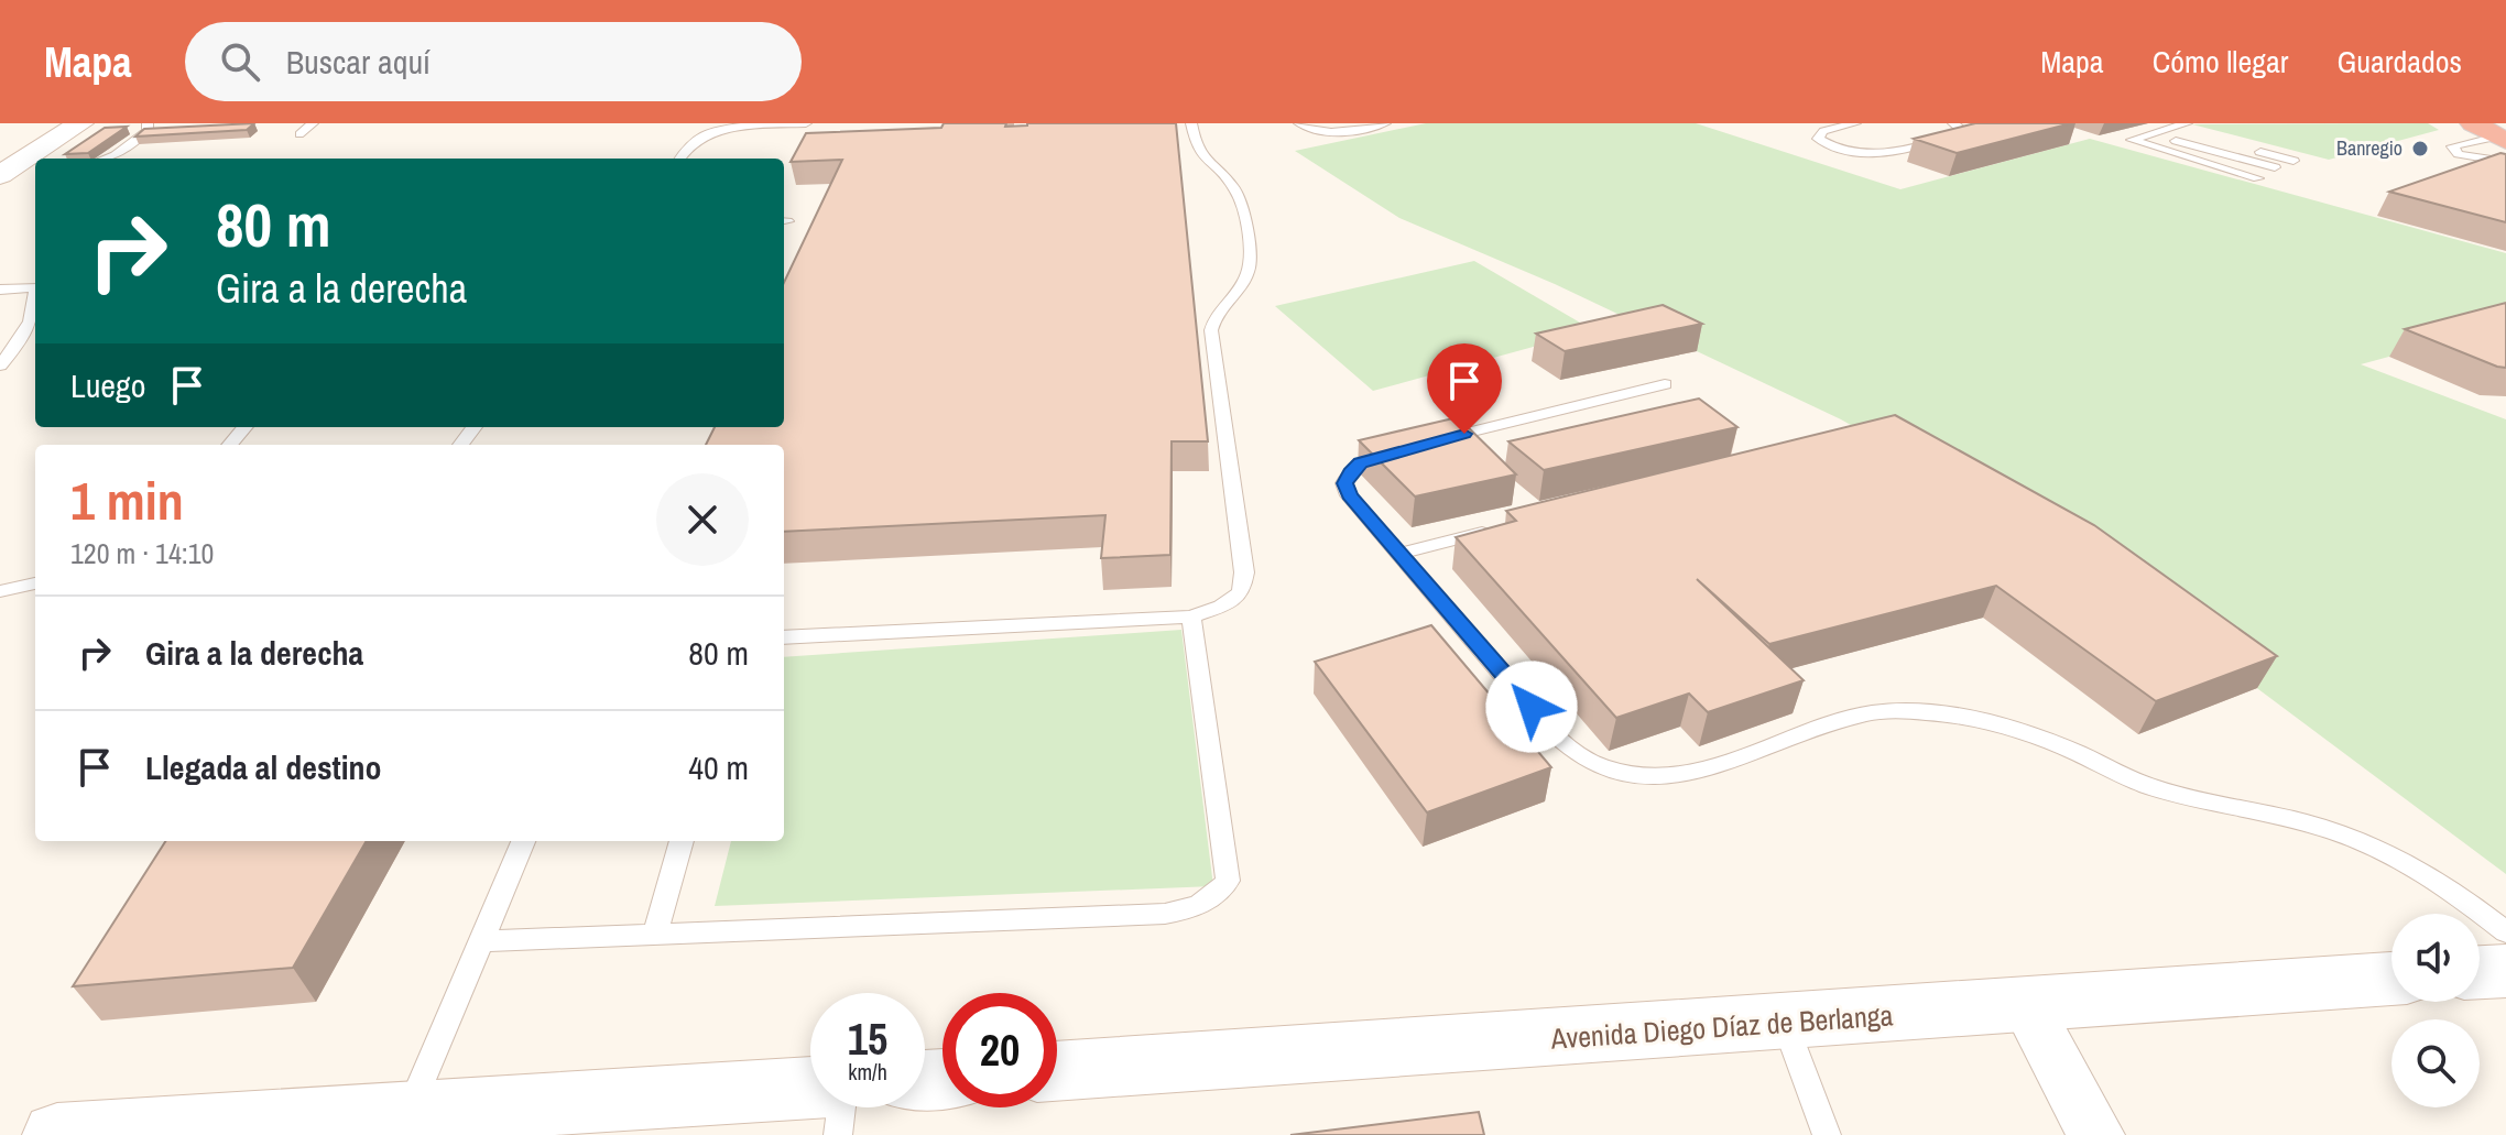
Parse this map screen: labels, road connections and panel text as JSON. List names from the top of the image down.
{
  "streets": {
    "street": ["Avenida Diego Díaz de Berlanga"]
  },
  "places": ["Banregio"],
  "page": {
    "header": "Mapa",
    "search": "Buscar aquí",
    "nav": ["Mapa", "Cómo llegar", "Guardados"],
    "turn": ["80 m", "Gira a la derecha"],
    "then": "Luego",
    "heading": ["1 min", "120 m · 14:10"],
    "list": [
      {
        "name": "Gira a la derecha",
        "value": "80 m"
      },
      {
        "name": "Llegada al destino",
        "value": "40 m"
      }
    ],
    "speed": "15 km/h",
    "limit": "20"
  }
}
